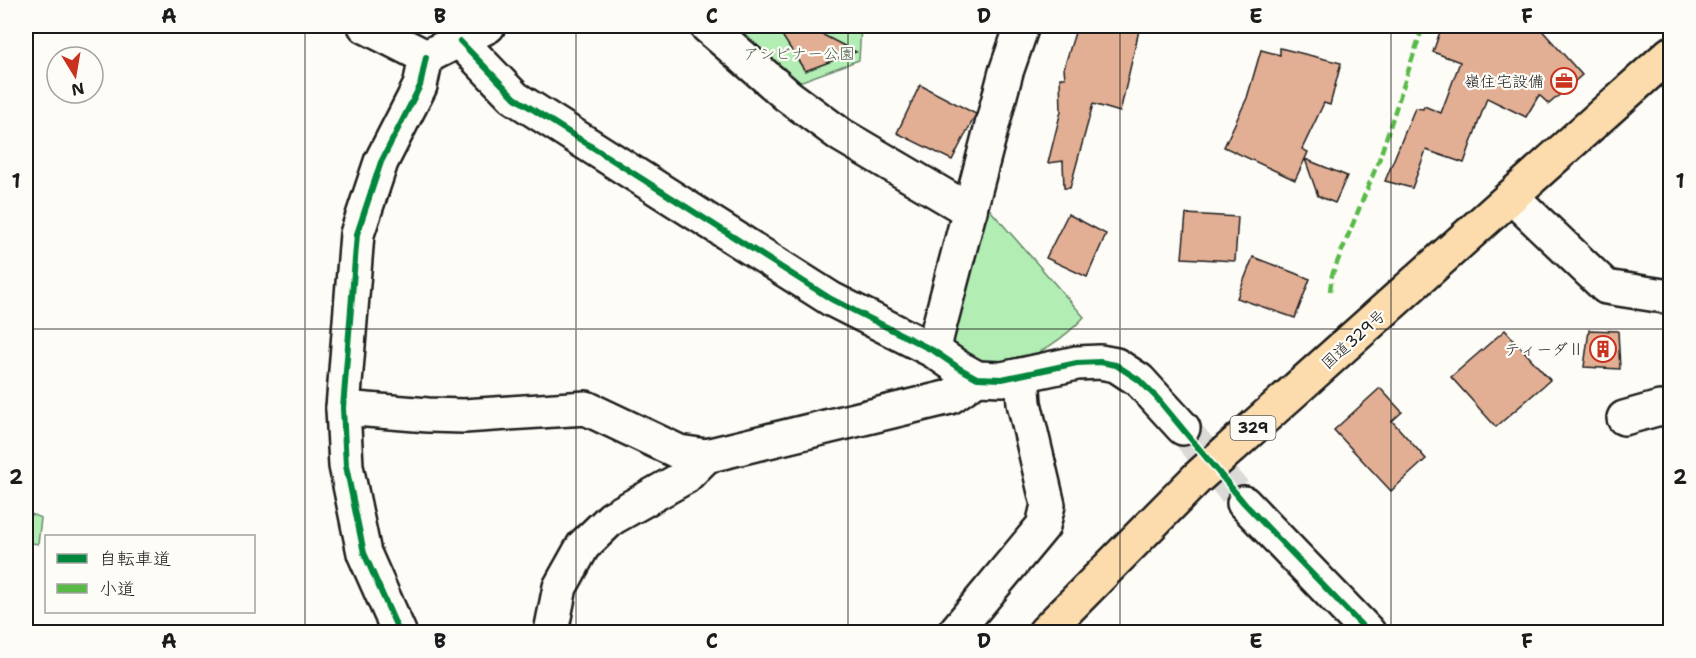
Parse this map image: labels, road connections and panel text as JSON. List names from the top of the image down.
{
  "streets": {
    "highway": ["国道329号", "329"]
  },
  "parks": ["アシビナー公園"],
  "places": {
    "office": ["嶺住宅設備"],
    "building": ["ティーダⅡ"]
  },
  "legend": ["自転車道", "小道"],
  "north": "bottom",
  "grid": {
    "columns": [
      "A",
      "B",
      "C",
      "D",
      "E",
      "F"
    ],
    "rows": ["1", "2"]
  }
}
